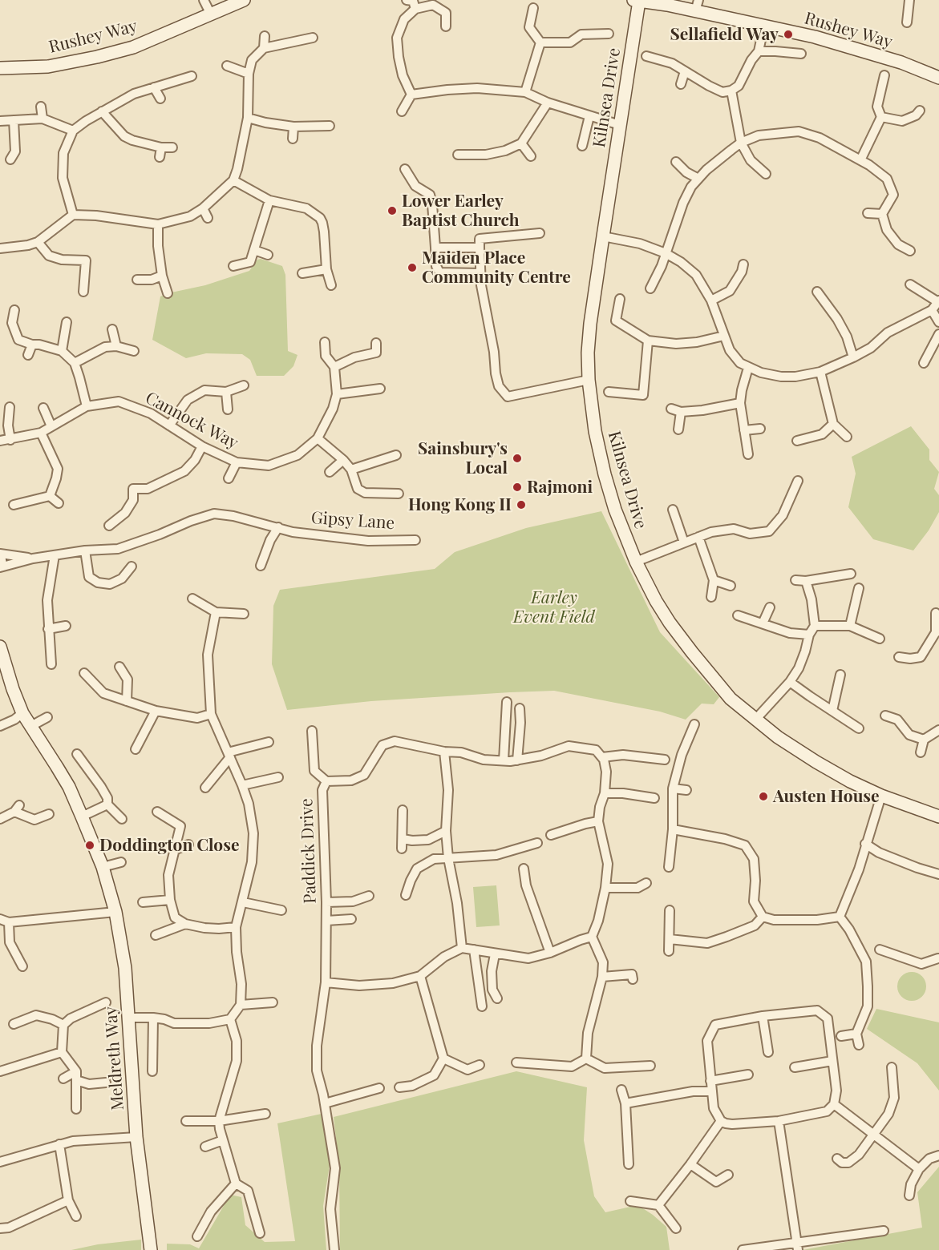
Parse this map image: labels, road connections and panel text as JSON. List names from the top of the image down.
{
  "streets": {
    "street": [
      "Rushey Way",
      "Kilnsea Drive",
      "Cannock Way",
      "Gipsy Lane",
      "Paddick Drive",
      "Meldreth Way"
    ]
  },
  "crossings": [
    ["Rushey Way", "Kilnsea Drive"]
  ],
  "parks": ["Earley Event Field"],
  "places": [
    "Sellafield Way",
    "Lower Earley Baptist Church",
    "Maiden Place Community Centre",
    "Sainsbury's Local",
    "Rajmoni",
    "Hong Kong II",
    "Austen House",
    "Doddington Close"
  ]
}
